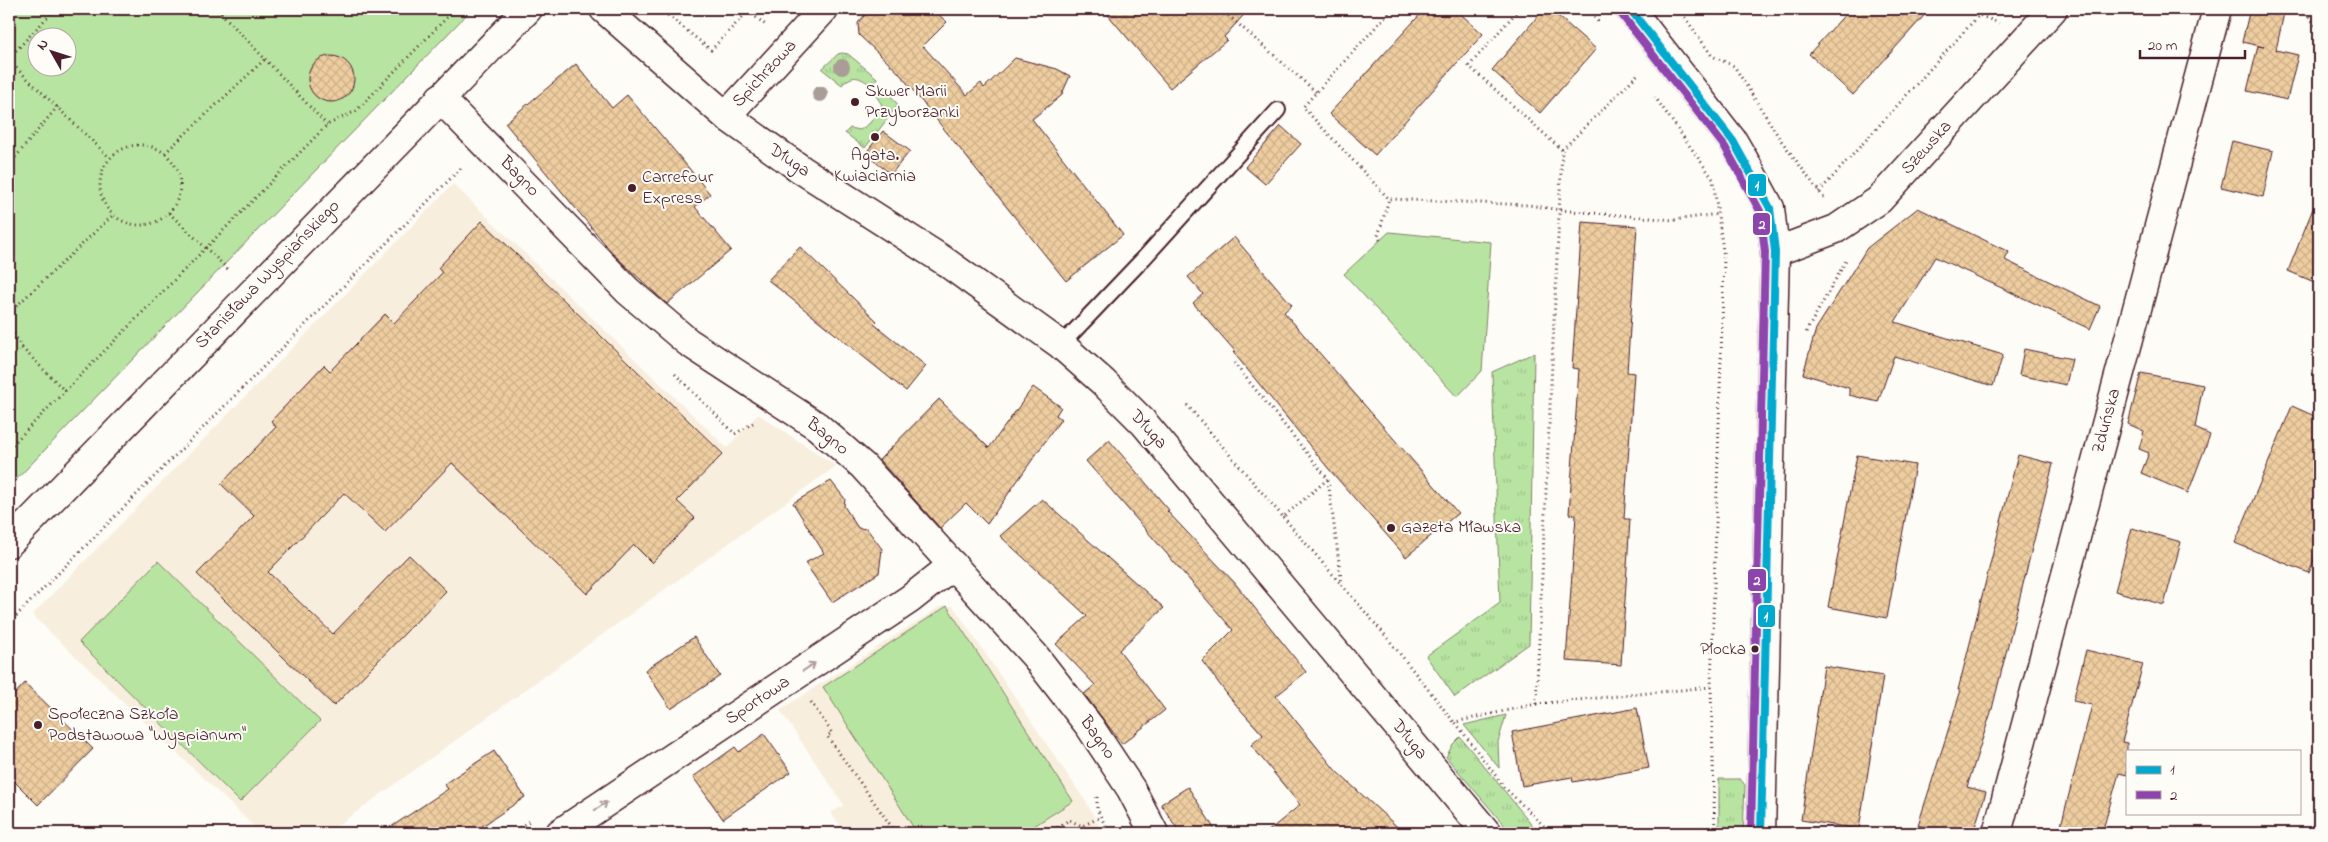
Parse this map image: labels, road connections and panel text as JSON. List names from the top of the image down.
{
  "streets": {
    "street": [
      "Spichrzowa",
      "Szewska",
      "Długa",
      "Bagno",
      "Stanisława Wyspiańskiego",
      "Zduńska",
      "Sportowa"
    ]
  },
  "crossings": [
    ["Spichrzowa", "Długa"],
    ["Bagno", "Stanisława Wyspiańskiego"],
    ["Bagno", "Sportowa"]
  ],
  "one_way": ["Sportowa"],
  "places": [
    "Skwer Marii Przyborzanki",
    "Agata. Kwiaciarnia",
    "Carrefour Express",
    "Gazeta Mławska",
    "Płocka",
    "Społeczna Szkoła Podstawowa \"Wyspianum\""
  ],
  "lines": ["transit line 1", "transit line 2"],
  "legend": ["1", "2"],
  "scale_bar": "20 m",
  "north": "top left"
}
